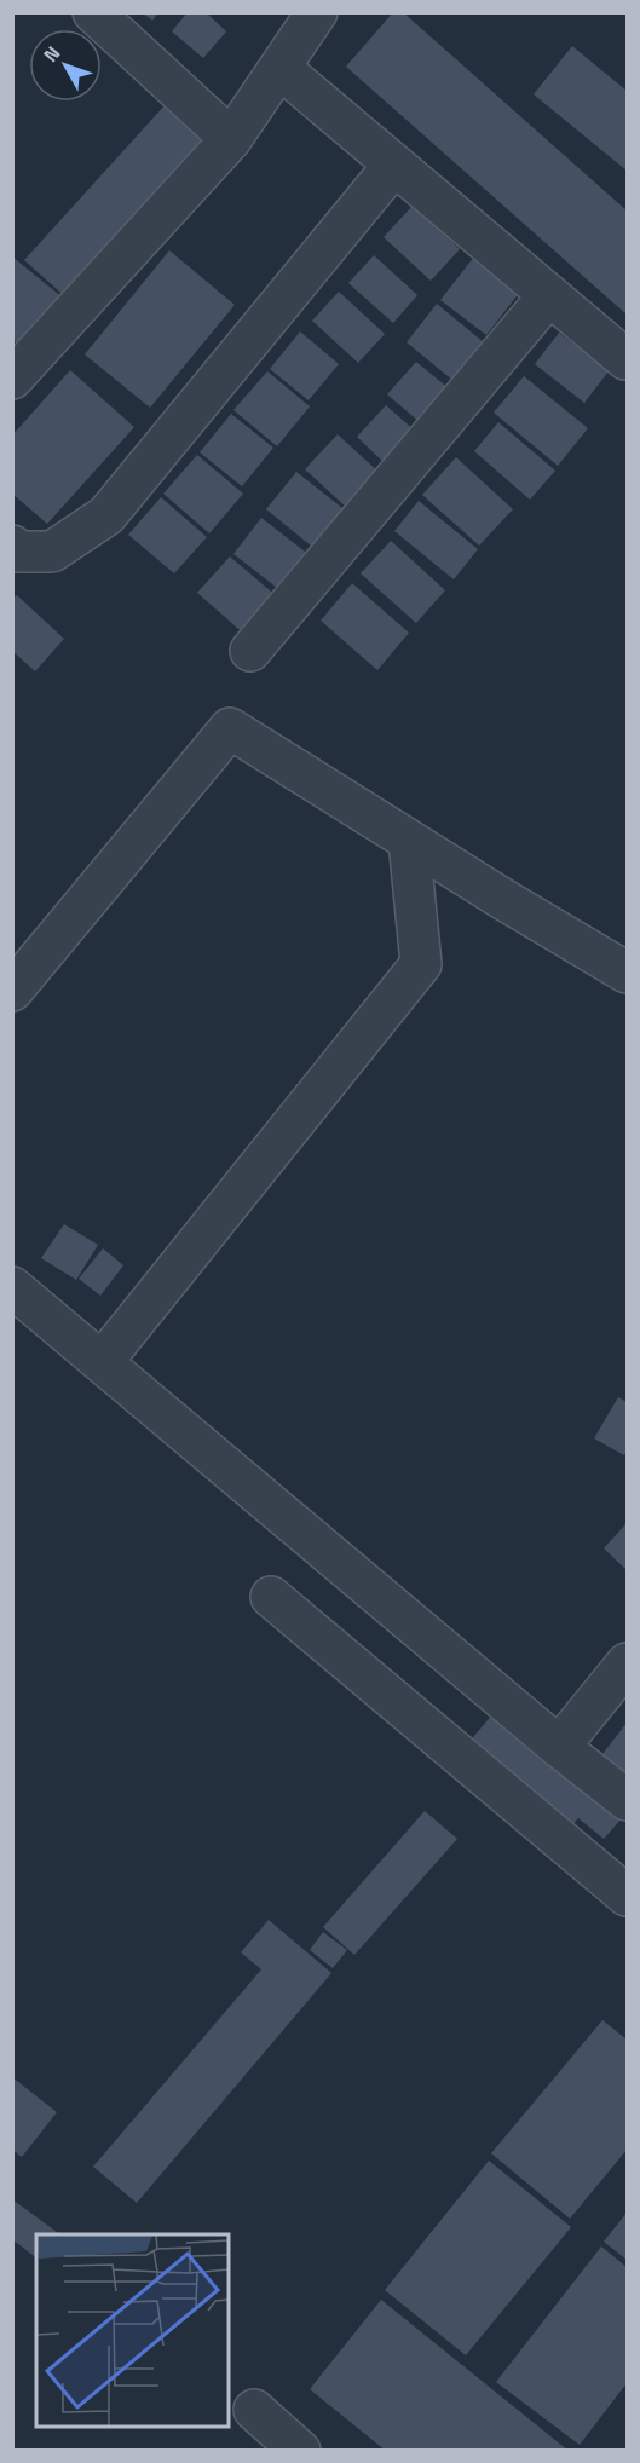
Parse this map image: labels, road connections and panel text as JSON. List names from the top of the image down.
{
  "north": "top left"
}
